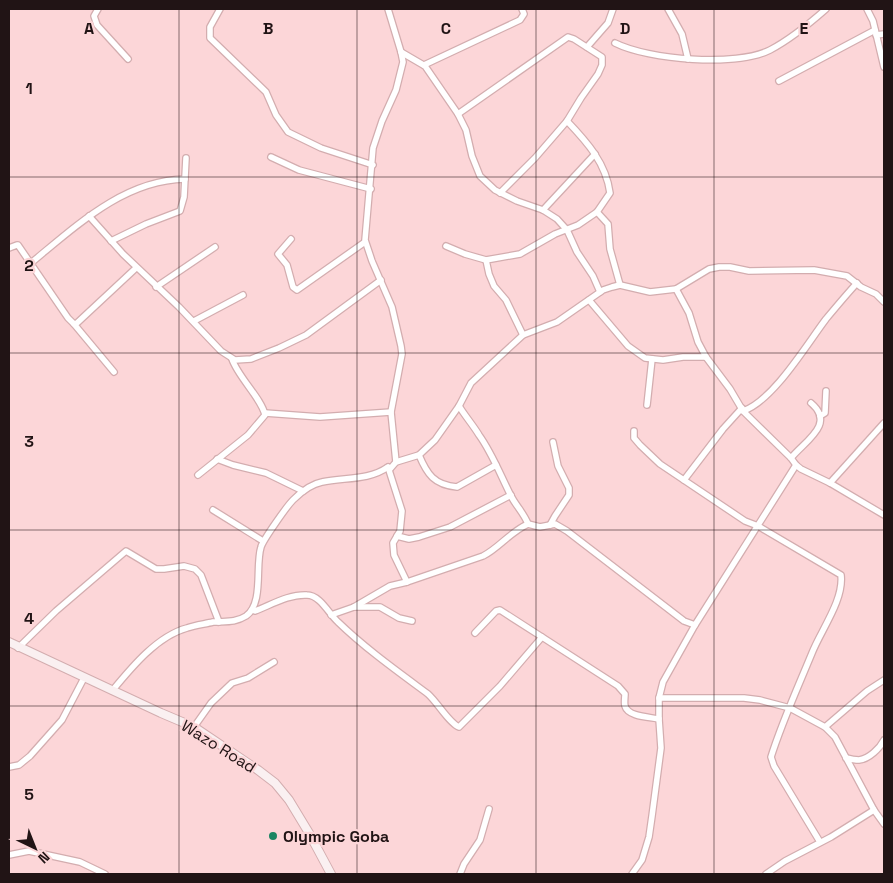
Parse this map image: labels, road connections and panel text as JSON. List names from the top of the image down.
{
  "streets": {
    "main road": ["Wazo Road"]
  },
  "places": ["Olympic Goba"],
  "north": "bottom right",
  "grid": {
    "columns": [
      "A",
      "B",
      "C",
      "D",
      "E"
    ],
    "rows": [
      "1",
      "2",
      "3",
      "4",
      "5"
    ]
  }
}
